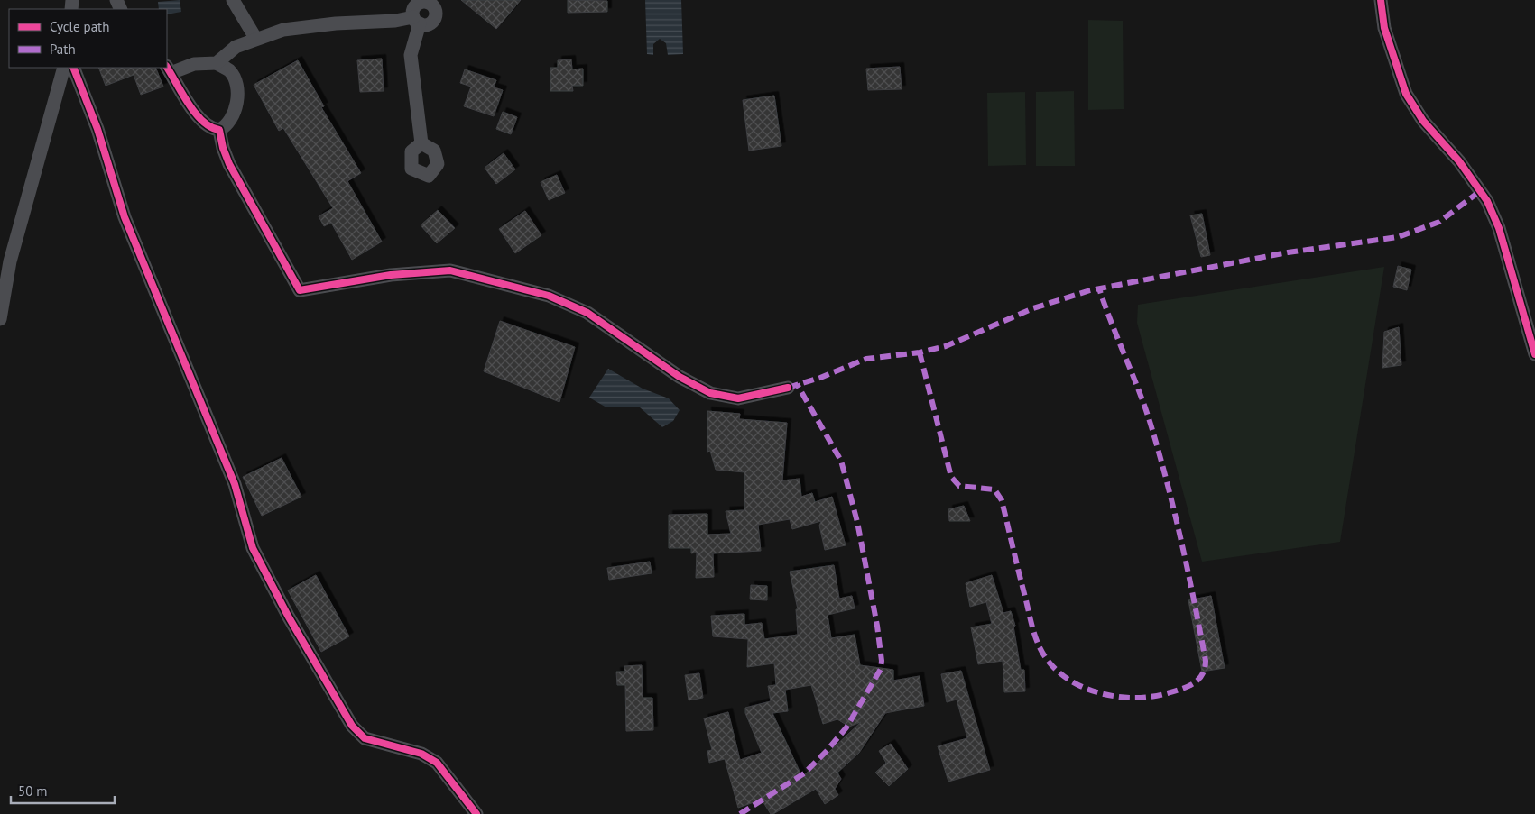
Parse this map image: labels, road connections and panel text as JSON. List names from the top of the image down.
{
  "legend": ["Cycle path", "Path"],
  "scale_bar": "50 m"
}
